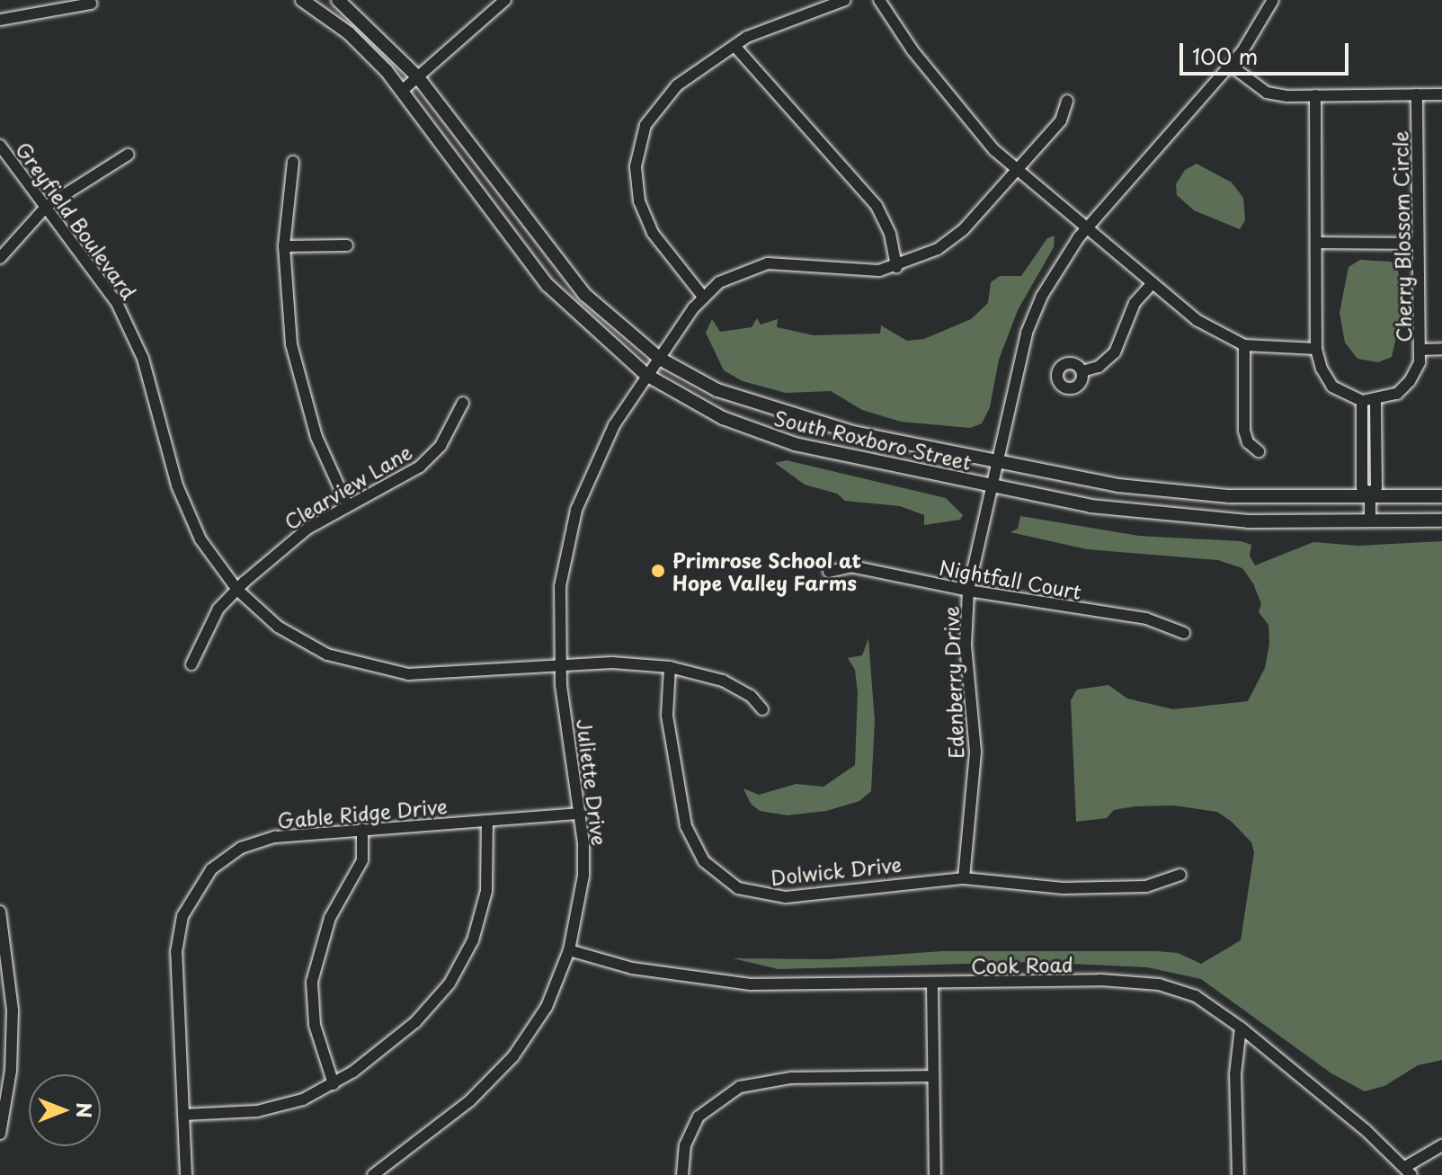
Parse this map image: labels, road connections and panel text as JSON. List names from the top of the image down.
{
  "streets": {
    "street": [
      "Greyfield Boulevard",
      "Cherry Blossom Circle",
      "South Roxboro Street",
      "Clearview Lane",
      "Nightfall Court",
      "Edenberry Drive",
      "Juliette Drive",
      "Gable Ridge Drive",
      "Dolwick Drive",
      "Cook Road"
    ]
  },
  "crossings": [
    ["Greyfield Boulevard", "Clearview Lane"],
    ["Greyfield Boulevard", "Juliette Drive"],
    ["Greyfield Boulevard", "Dolwick Drive"],
    ["South Roxboro Street", "Edenberry Drive"],
    ["South Roxboro Street", "Juliette Drive"],
    ["Nightfall Court", "Edenberry Drive"],
    ["Edenberry Drive", "Dolwick Drive"],
    ["Juliette Drive", "Gable Ridge Drive"],
    ["Juliette Drive", "Cook Road"]
  ],
  "places": ["Primrose School at Hope Valley Farms"],
  "scale_bar": "100 m",
  "north": "right"
}
